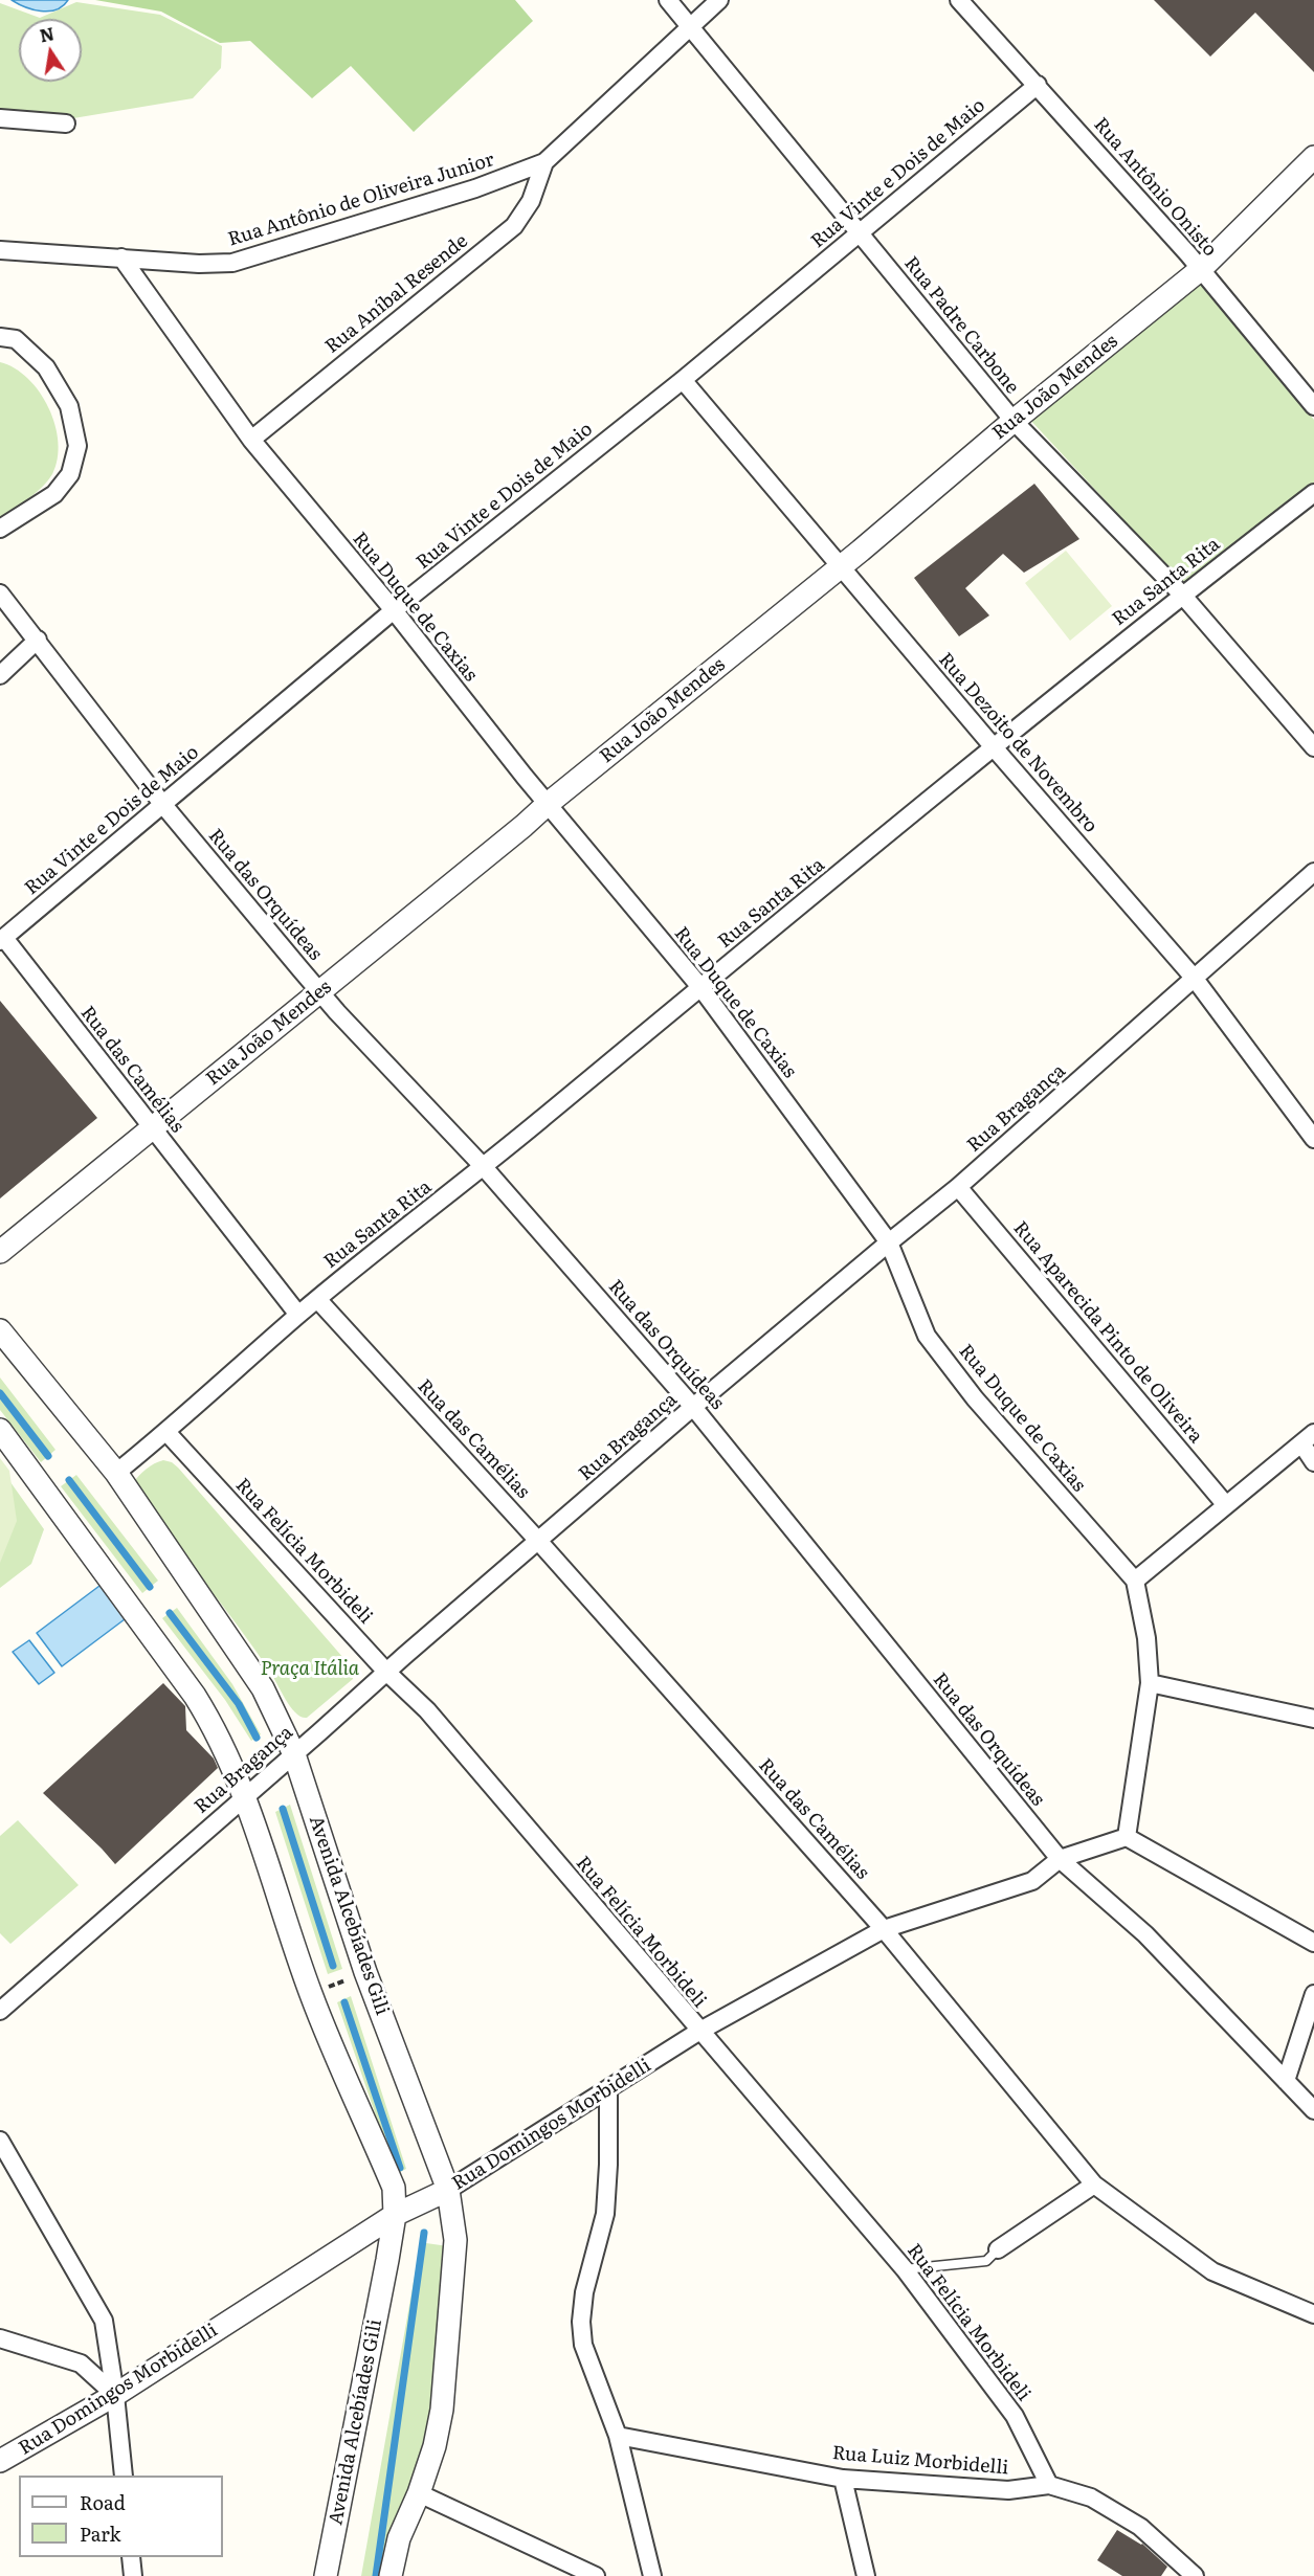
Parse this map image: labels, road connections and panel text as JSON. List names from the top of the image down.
{
  "streets": {
    "street": [
      "Rua Vinte e Dois de Maio",
      "Rua Antônio Onisto",
      "Rua Antônio de Oliveira Junior",
      "Rua Aníbal Resende",
      "Rua Padre Carbone",
      "Rua João Mendes",
      "Rua Santa Rita",
      "Rua Duque de Caxias",
      "Rua Dezoito de Novembro",
      "Rua das Orquídeas",
      "Rua das Camélias",
      "Rua Bragança",
      "Rua Aparecida Pinto de Oliveira",
      "Rua Felícia Morbideli",
      "Avenida Alcebíades Gili",
      "Rua Domingos Morbidelli",
      "Rua Luiz Morbidelli"
    ]
  },
  "crossings": [
    ["Rua Vinte e Dois de Maio", "Rua Antônio Onisto"],
    ["Rua Vinte e Dois de Maio", "Rua Padre Carbone"],
    ["Rua Vinte e Dois de Maio", "Rua Duque de Caxias"],
    ["Rua Vinte e Dois de Maio", "Rua Dezoito de Novembro"],
    ["Rua Vinte e Dois de Maio", "Rua das Orquídeas"],
    ["Rua Vinte e Dois de Maio", "Rua das Camélias"],
    ["Rua Antônio Onisto", "Rua João Mendes"],
    ["Rua Antônio de Oliveira Junior", "Rua Aníbal Resende"],
    ["Rua Antônio de Oliveira Junior", "Rua Duque de Caxias"],
    ["Rua Aníbal Resende", "Rua Duque de Caxias"],
    ["Rua Padre Carbone", "Rua João Mendes"],
    ["Rua Padre Carbone", "Rua Santa Rita"],
    ["Rua João Mendes", "Rua Duque de Caxias"],
    ["Rua João Mendes", "Rua Dezoito de Novembro"],
    ["Rua João Mendes", "Rua das Orquídeas"],
    ["Rua João Mendes", "Rua das Camélias"],
    ["Rua Santa Rita", "Rua Duque de Caxias"],
    ["Rua Santa Rita", "Rua Dezoito de Novembro"],
    ["Rua Santa Rita", "Rua das Orquídeas"],
    ["Rua Santa Rita", "Rua das Camélias"],
    ["Rua Santa Rita", "Rua Felícia Morbideli"],
    ["Rua Santa Rita", "Avenida Alcebíades Gili"],
    ["Rua Duque de Caxias", "Rua Bragança"],
    ["Rua Duque de Caxias", "Rua Domingos Morbidelli"],
    ["Rua Dezoito de Novembro", "Rua Bragança"],
    ["Rua das Orquídeas", "Rua Bragança"],
    ["Rua das Orquídeas", "Rua Domingos Morbidelli"],
    ["Rua das Camélias", "Rua Bragança"],
    ["Rua das Camélias", "Rua Domingos Morbidelli"],
    ["Rua Bragança", "Rua Aparecida Pinto de Oliveira"],
    ["Rua Bragança", "Rua Felícia Morbideli"],
    ["Rua Bragança", "Avenida Alcebíades Gili"],
    ["Rua Felícia Morbideli", "Rua Domingos Morbidelli"],
    ["Rua Felícia Morbideli", "Rua Luiz Morbidelli"],
    ["Avenida Alcebíades Gili", "Rua Domingos Morbidelli"]
  ],
  "parks": ["Praça Itália"],
  "legend": ["Road", "Park"],
  "north": "top"
}
